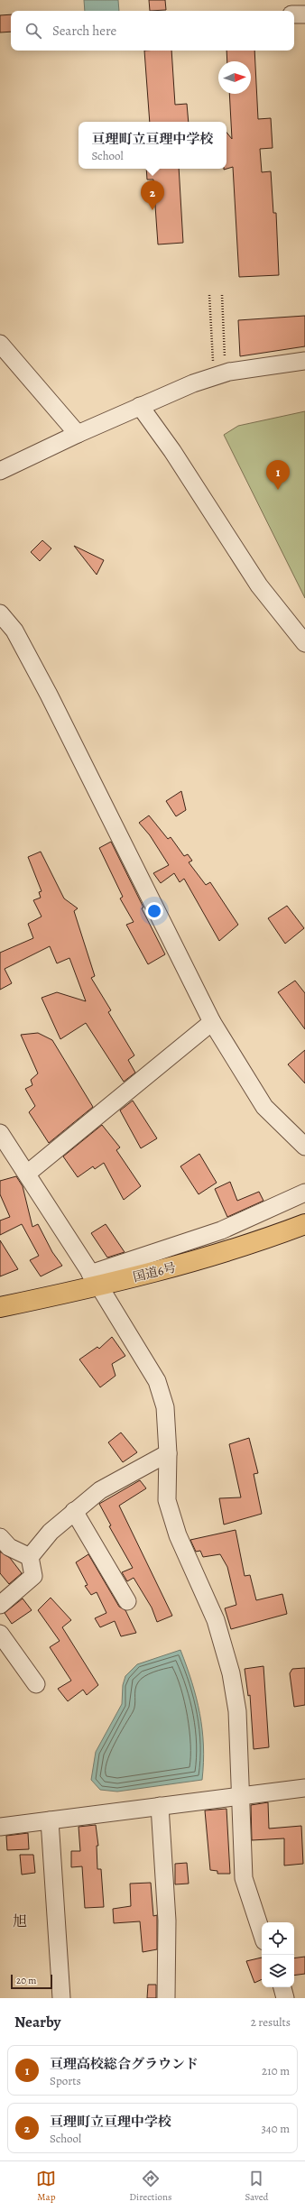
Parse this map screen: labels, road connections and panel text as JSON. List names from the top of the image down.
{
  "streets": {
    "highway": ["国道6号"]
  },
  "districts": ["旭"],
  "scale_bar": "20 m",
  "north": "right",
  "page": {
    "search": "Search here",
    "popup": ["亘理町立亘理中学校", "School"],
    "pins": ["2", "1"],
    "scale": "20 m",
    "heading": ["Nearby", "2 results"],
    "list": [
      {
        "mark": "1",
        "name": "亘理高校総合グラウンド",
        "note": "Sports",
        "value": "210 m"
      },
      {
        "mark": "2",
        "name": "亘理町立亘理中学校",
        "note": "School",
        "value": "340 m"
      }
    ],
    "nav": ["Map", "Directions", "Saved"]
  }
}
